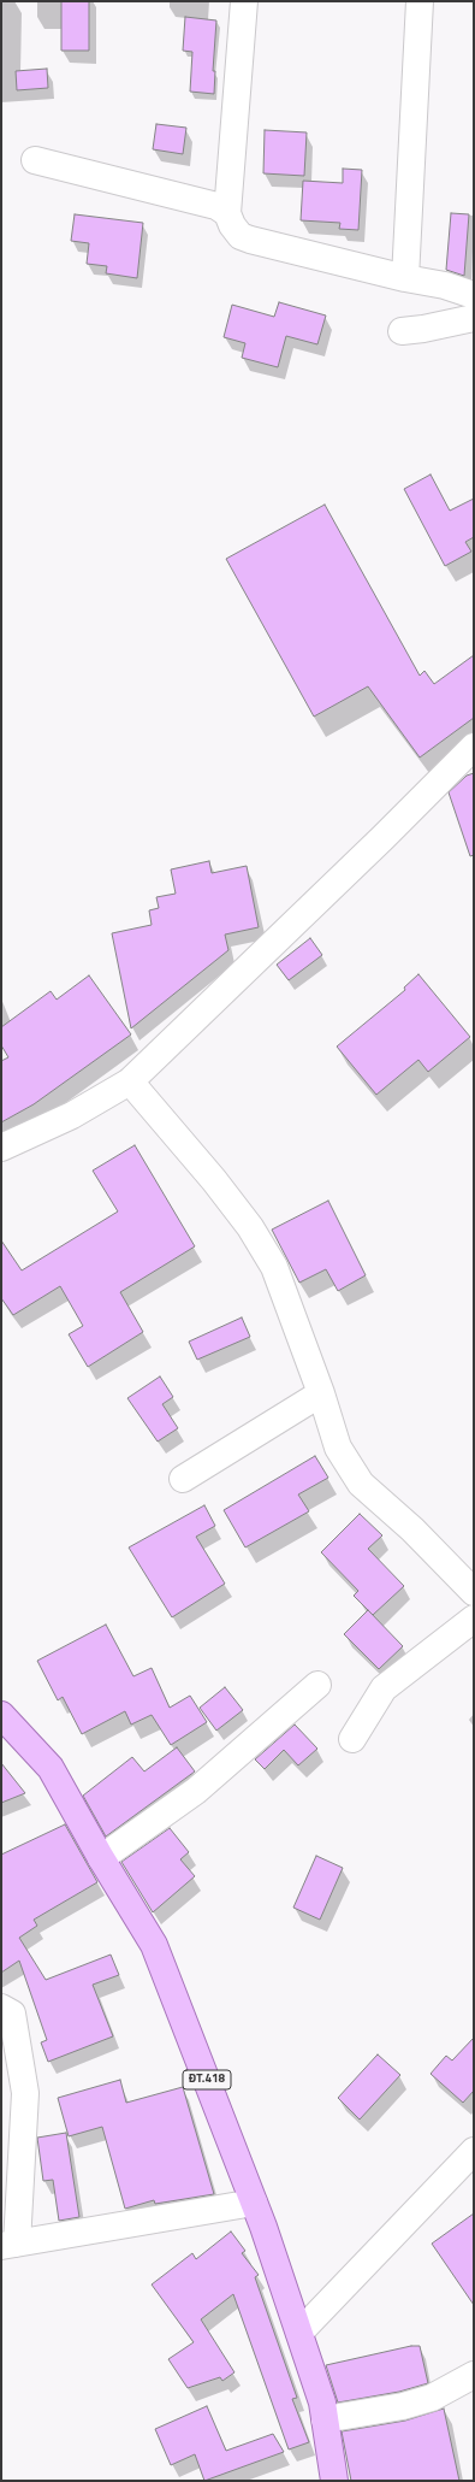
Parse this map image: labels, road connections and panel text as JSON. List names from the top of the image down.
{
  "streets": {
    "main road": ["ĐT.418"]
  }
}
